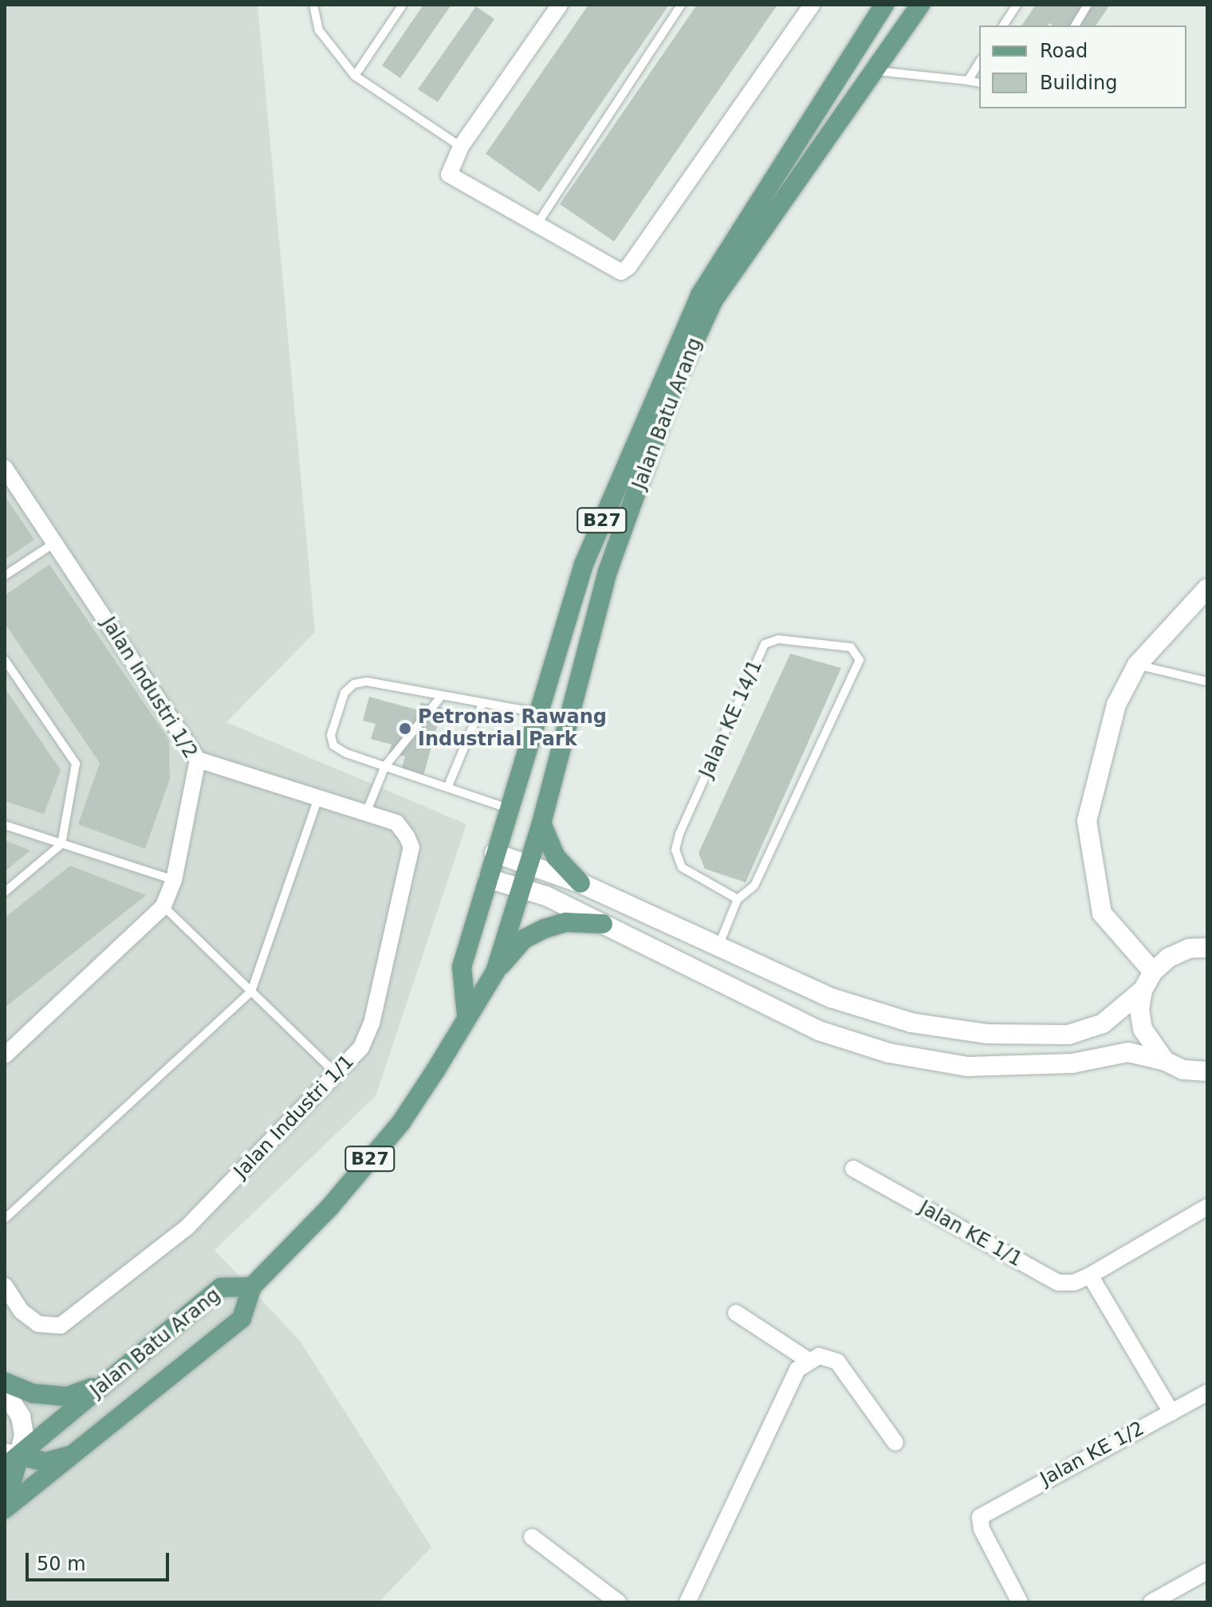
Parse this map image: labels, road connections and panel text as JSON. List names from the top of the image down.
{
  "streets": {
    "main road": ["Jalan Batu Arang", "B27"],
    "street": [
      "Jalan Industri 1/2",
      "Jalan Industri 1/1",
      "Jalan KE 1/1",
      "Jalan KE 1/2"
    ],
    "lane": ["Jalan KE 14/1"]
  },
  "crossings": [
    ["Jalan Industri 1/2", "Jalan Industri 1/1"]
  ],
  "places": ["Petronas Rawang Industrial Park"],
  "legend": ["Road", "Building"],
  "scale_bar": "50 m"
}
